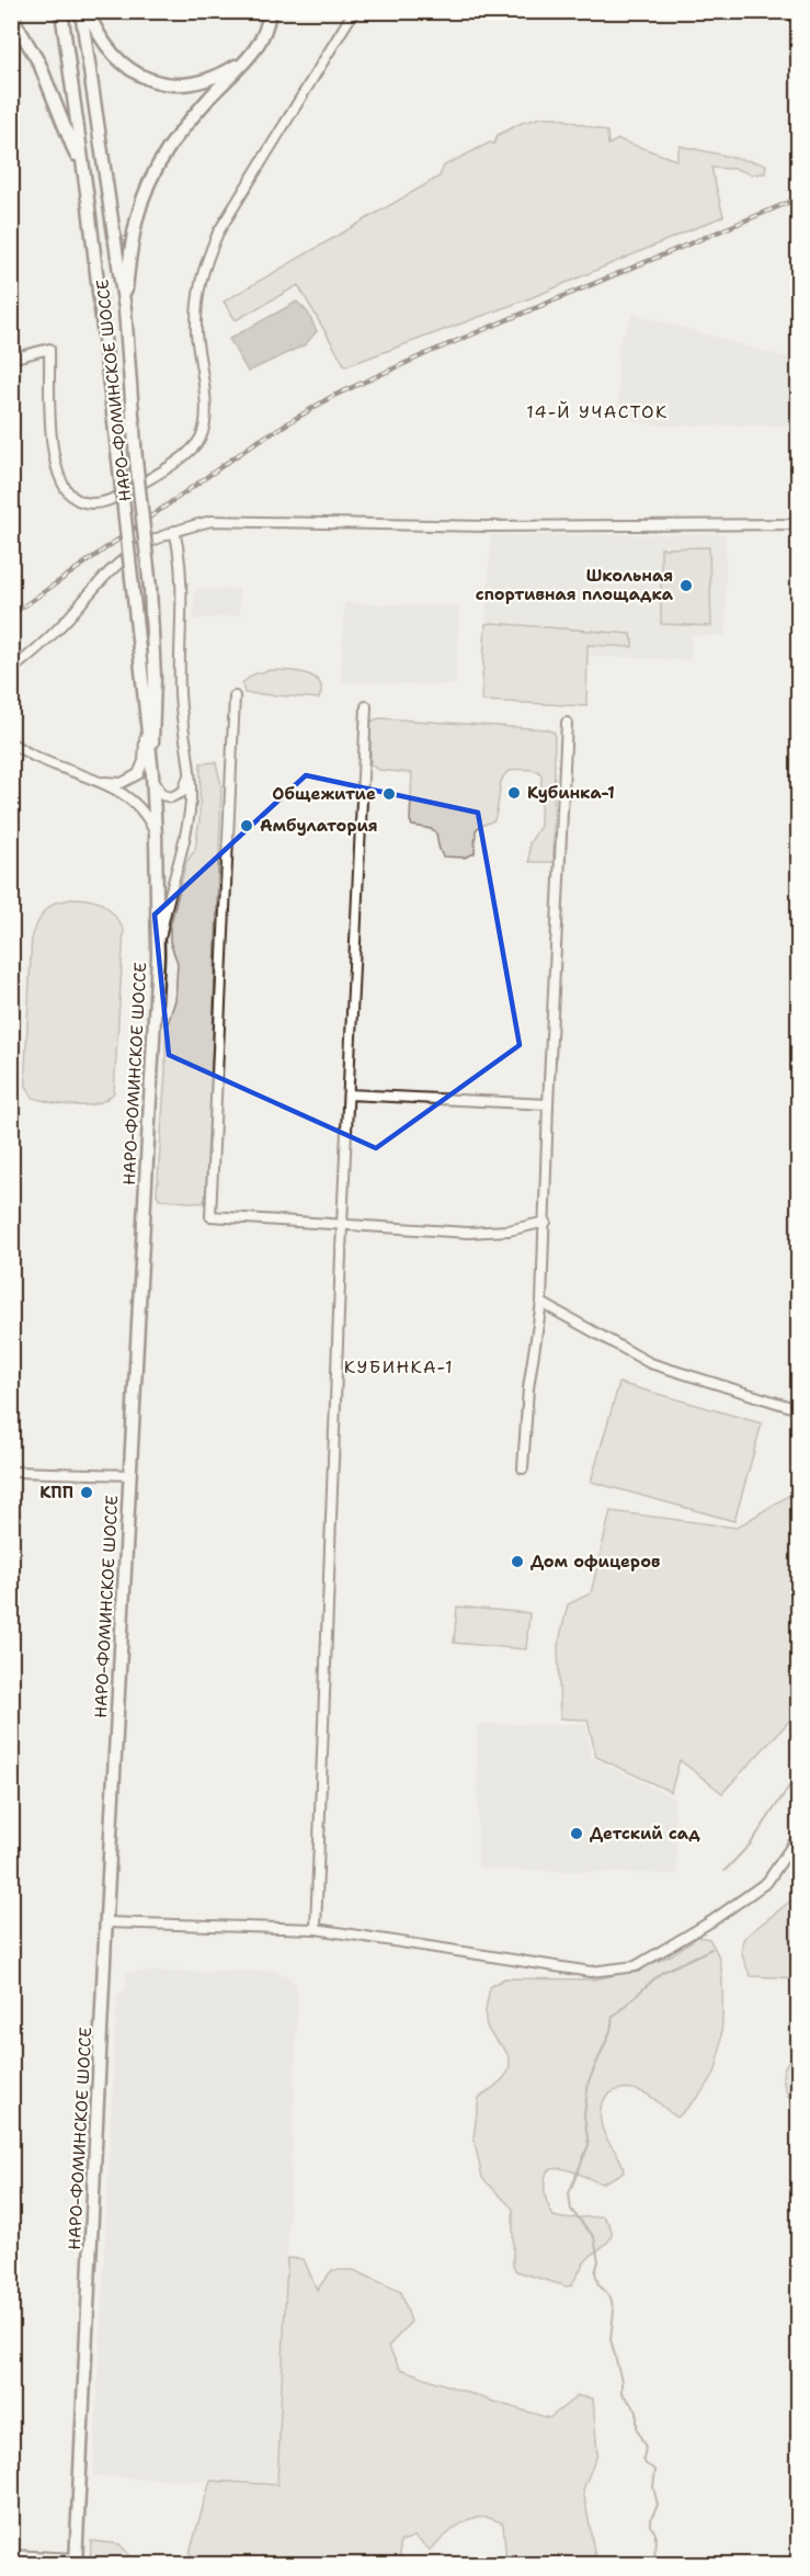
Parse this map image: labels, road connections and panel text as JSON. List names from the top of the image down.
{
  "streets": {
    "main road": ["НАРО-ФОМИНСКОЕ ШОССЕ"]
  },
  "districts": ["14-Й УЧАСТОК", "КУБИНКА-1"],
  "places": [
    "Школьная спортивная площадка",
    "Кубинка-1",
    "Общежитие",
    "Амбулатория",
    "КПП",
    "Дом офицеров",
    "Детский сад"
  ]
}
